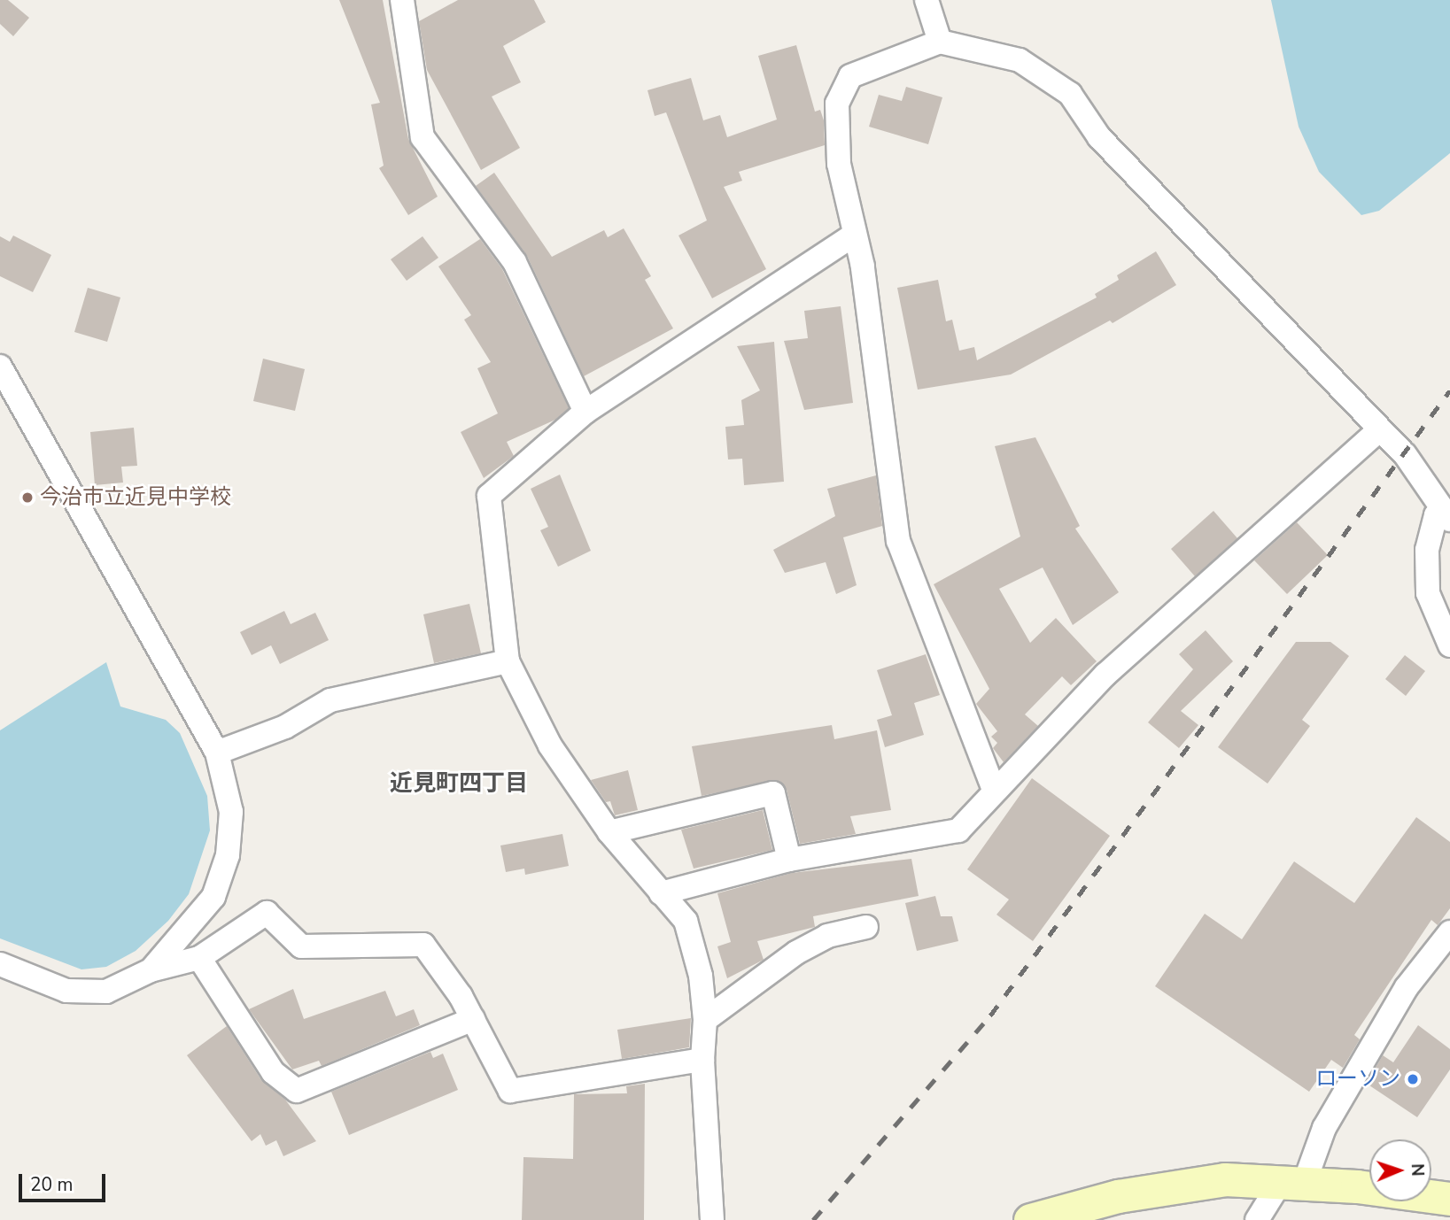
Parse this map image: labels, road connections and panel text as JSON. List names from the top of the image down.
{
  "districts": ["近見町四丁目"],
  "places": ["今治市立近見中学校", "ローソン"],
  "scale_bar": "20 m",
  "north": "right"
}
